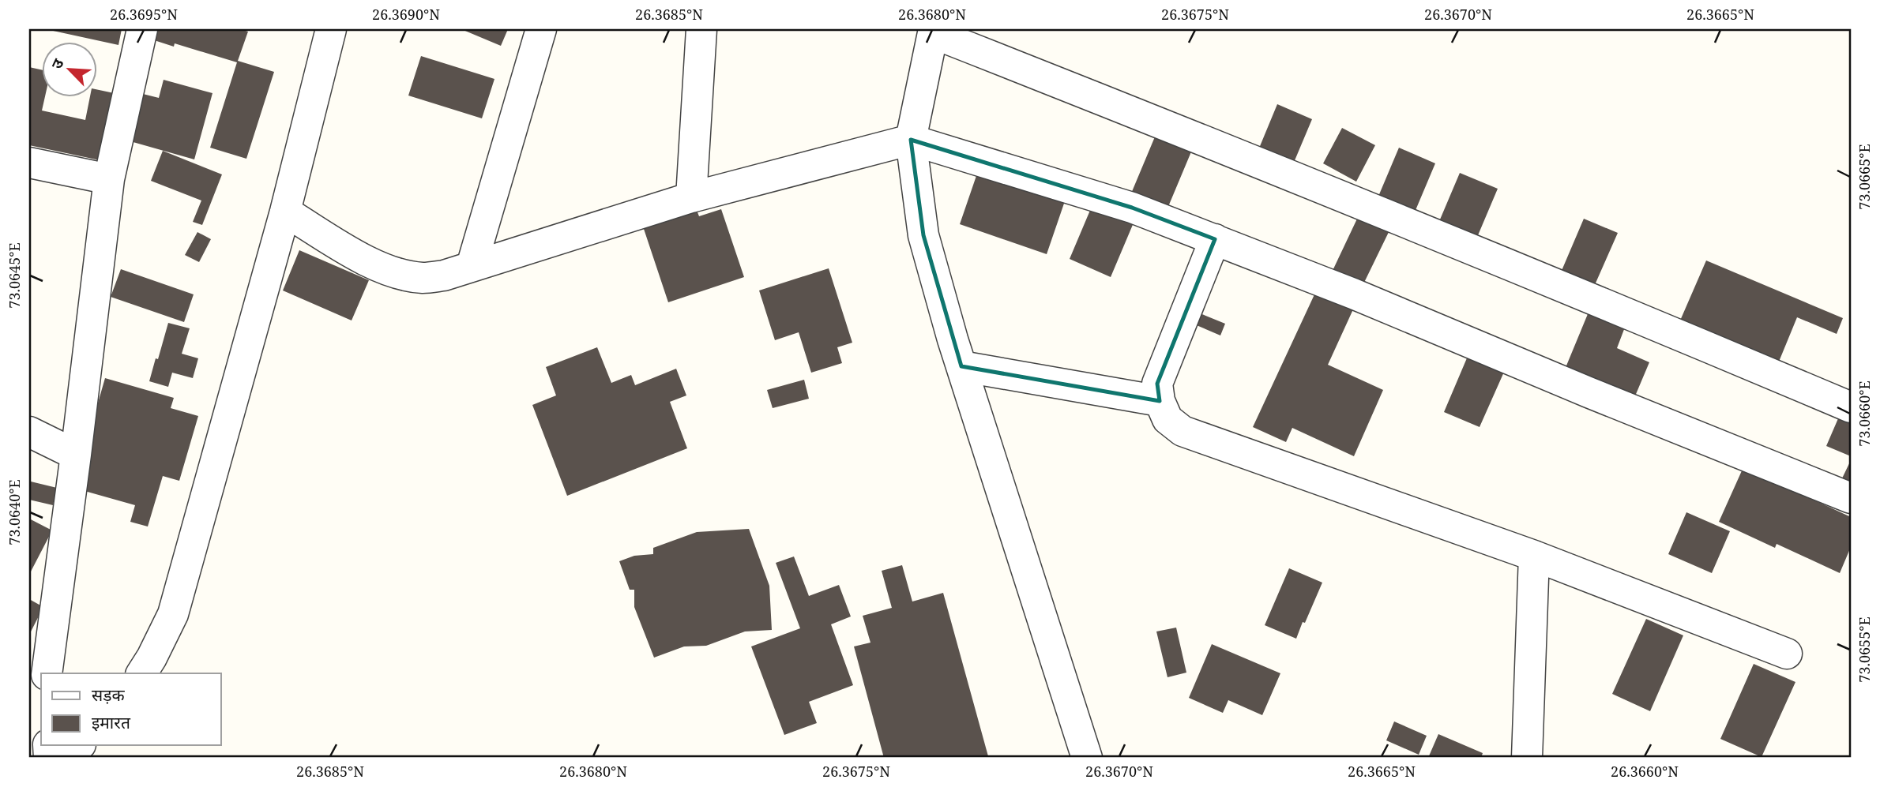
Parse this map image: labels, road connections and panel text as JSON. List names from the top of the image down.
{
  "legend": ["सड़क", "इमारत"],
  "north": "top left",
  "coordinates": [
    "26.3695°N",
    "26.3690°N",
    "26.3685°N",
    "26.3680°N",
    "26.3675°N",
    "26.3670°N",
    "26.3665°N",
    "73.0665°E",
    "73.0645°E",
    "73.0660°E",
    "73.0640°E",
    "73.0655°E",
    "26.3660°N"
  ]
}
